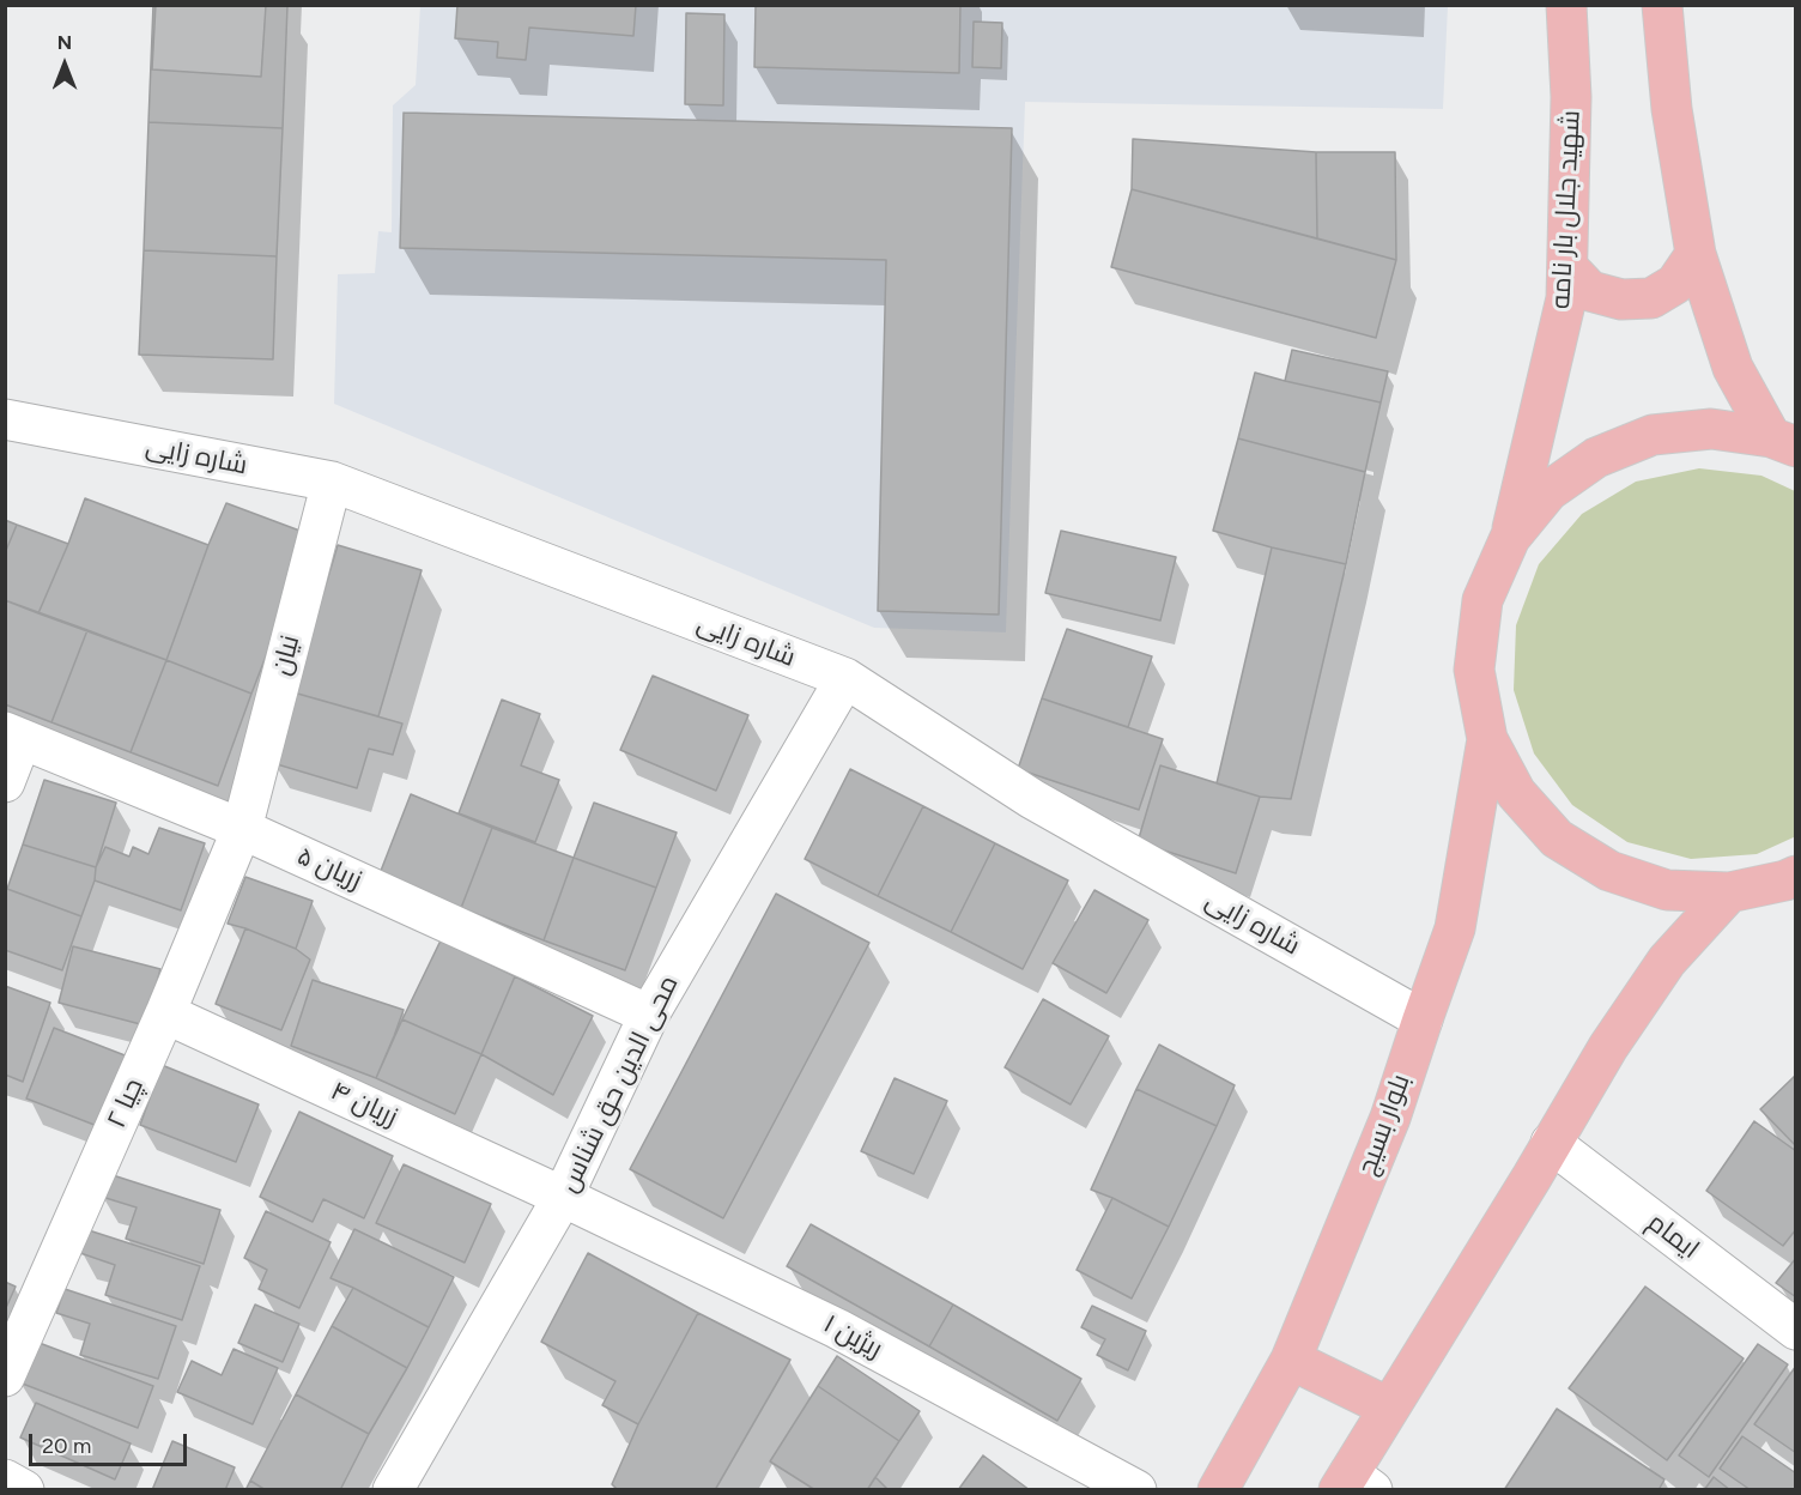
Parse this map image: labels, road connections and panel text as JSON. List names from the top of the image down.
{
  "streets": {
    "main road": ["شهید جلال بار نامه", "بلوار بسیج"],
    "street": [
      "شاره زایی",
      "نیان",
      "زریان ۵",
      "محی الدین حق شناس",
      "چیا ۲",
      "زریان ۴",
      "ایمام",
      "ریژین ۱"
    ]
  },
  "crossings": [
    ["شاره زایی", "نیان"],
    ["شاره زایی", "محی الدین حق شناس"],
    ["شاره زایی", "بلوار بسیج"],
    ["نیان", "زریان ۵"],
    ["نیان", "چیا ۲"],
    ["زریان ۵", "محی الدین حق شناس"],
    ["زریان ۵", "چیا ۲"],
    ["محی الدین حق شناس", "زریان ۴"],
    ["محی الدین حق شناس", "ریژین ۱"],
    ["چیا ۲", "زریان ۴"],
    ["زریان ۴", "ریژین ۱"]
  ],
  "scale_bar": "20 m",
  "north": "top"
}
